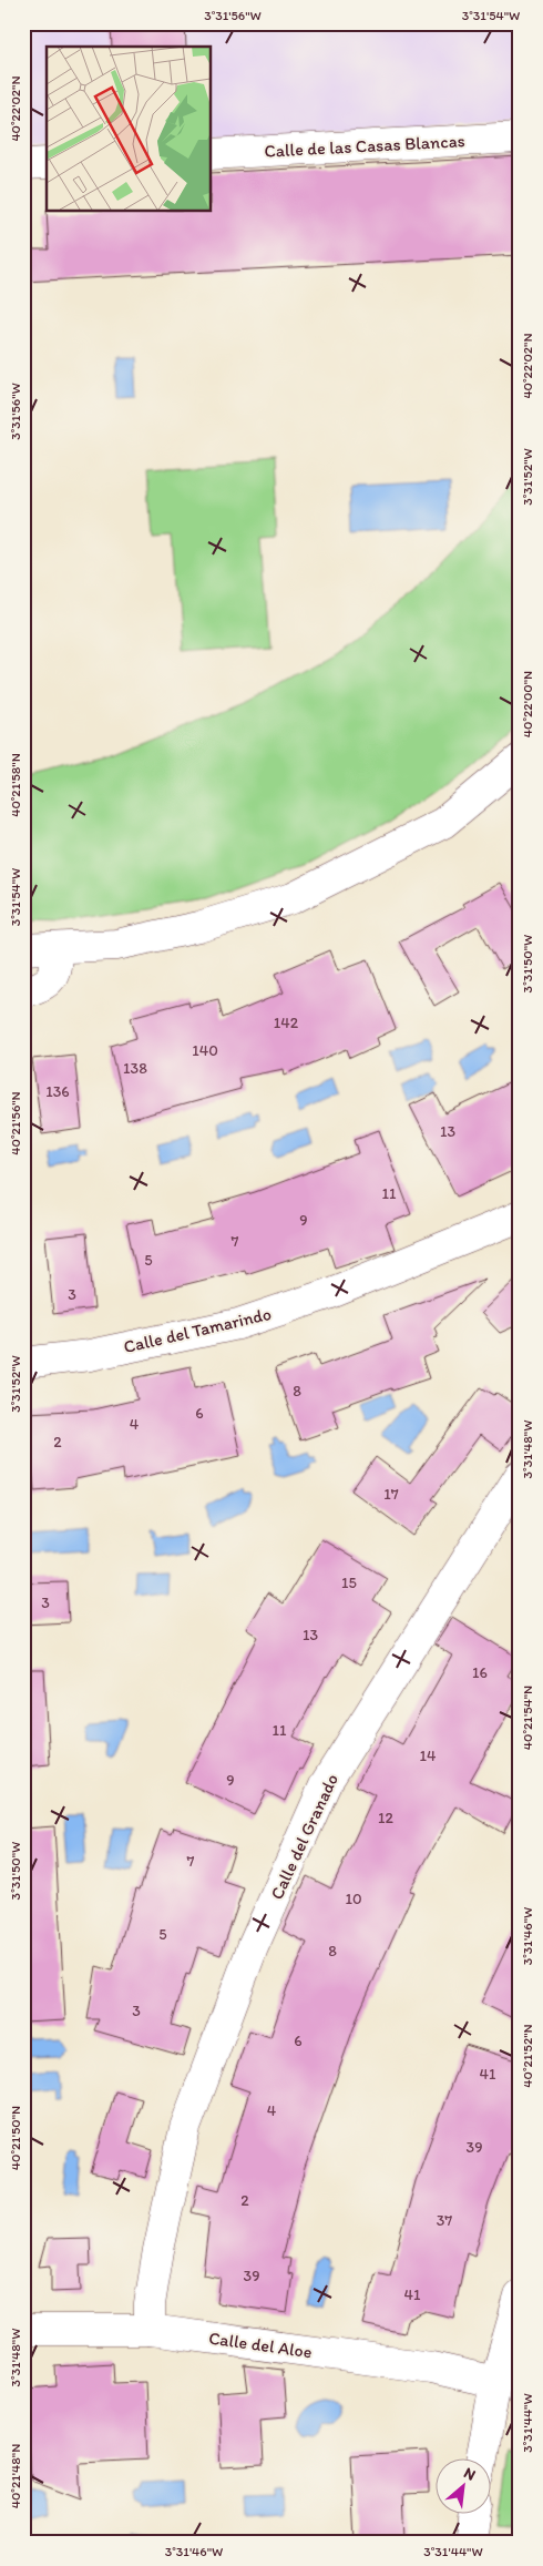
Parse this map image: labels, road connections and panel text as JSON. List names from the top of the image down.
{
  "streets": {
    "street": [
      "Calle de las Casas Blancas",
      "Calle del Tamarindo",
      "Calle del Granado",
      "Calle del Aloe"
    ]
  },
  "crossings": [
    ["Calle del Granado", "Calle del Aloe"]
  ],
  "house_numbers": [
    "142",
    "140",
    "138",
    "136",
    "13",
    "11",
    "9",
    "7",
    "5",
    "3",
    "8",
    "6",
    "4",
    "2",
    "17",
    "15",
    "3",
    "13",
    "16",
    "11",
    "14",
    "9",
    "12",
    "7",
    "10",
    "5",
    "8",
    "3",
    "6",
    "41",
    "4",
    "39",
    "2",
    "37",
    "39",
    "41"
  ],
  "north": "top right",
  "coordinates": [
    "3°31'56\"W",
    "3°31'54\"W",
    "40°22'02\"N",
    "3°31'52\"W",
    "40°22'00\"N",
    "40°21'58\"N",
    "3°31'50\"W",
    "40°21'56\"N",
    "3°31'48\"W",
    "40°21'54\"N",
    "3°31'46\"W",
    "40°21'52\"N",
    "40°21'50\"N",
    "3°31'44\"W",
    "40°21'48\"N"
  ]
}
